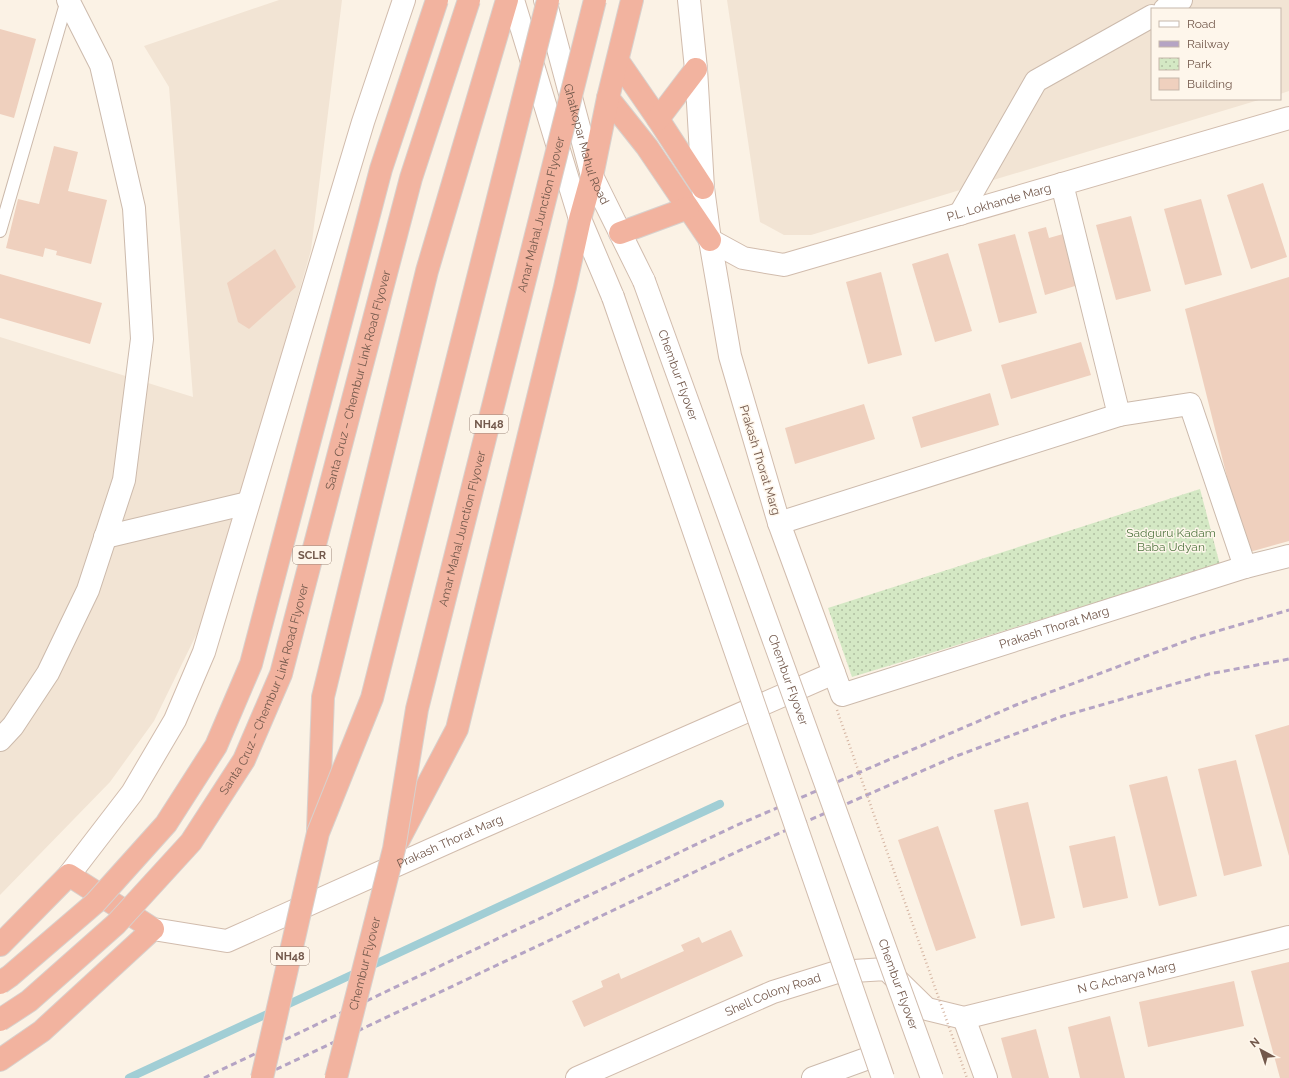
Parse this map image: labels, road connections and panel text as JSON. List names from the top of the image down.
{
  "streets": {
    "highway": [
      "Amar Mahal Junction Flyover",
      "Chembur Flyover",
      "Santa Cruz – Chembur Link Road Flyover",
      "NH48",
      "Prakash Thorat Marg",
      "SCLR"
    ],
    "street": [
      "Ghatkopar Mahul Road",
      "P.L. Lokhande Marg",
      "N G Acharya Marg",
      "Shell Colony Road"
    ]
  },
  "crossings": [
    ["Ghatkopar Mahul Road", "Chembur Flyover"],
    ["P.L. Lokhande Marg", "Prakash Thorat Marg"],
    ["Amar Mahal Junction Flyover", "Chembur Flyover"],
    ["N G Acharya Marg", "Shell Colony Road"]
  ],
  "parks": ["Sadguru Kadam Baba Udyan"],
  "legend": [
    "Road",
    "Railway",
    "Park",
    "Building"
  ],
  "north": "top left"
}
